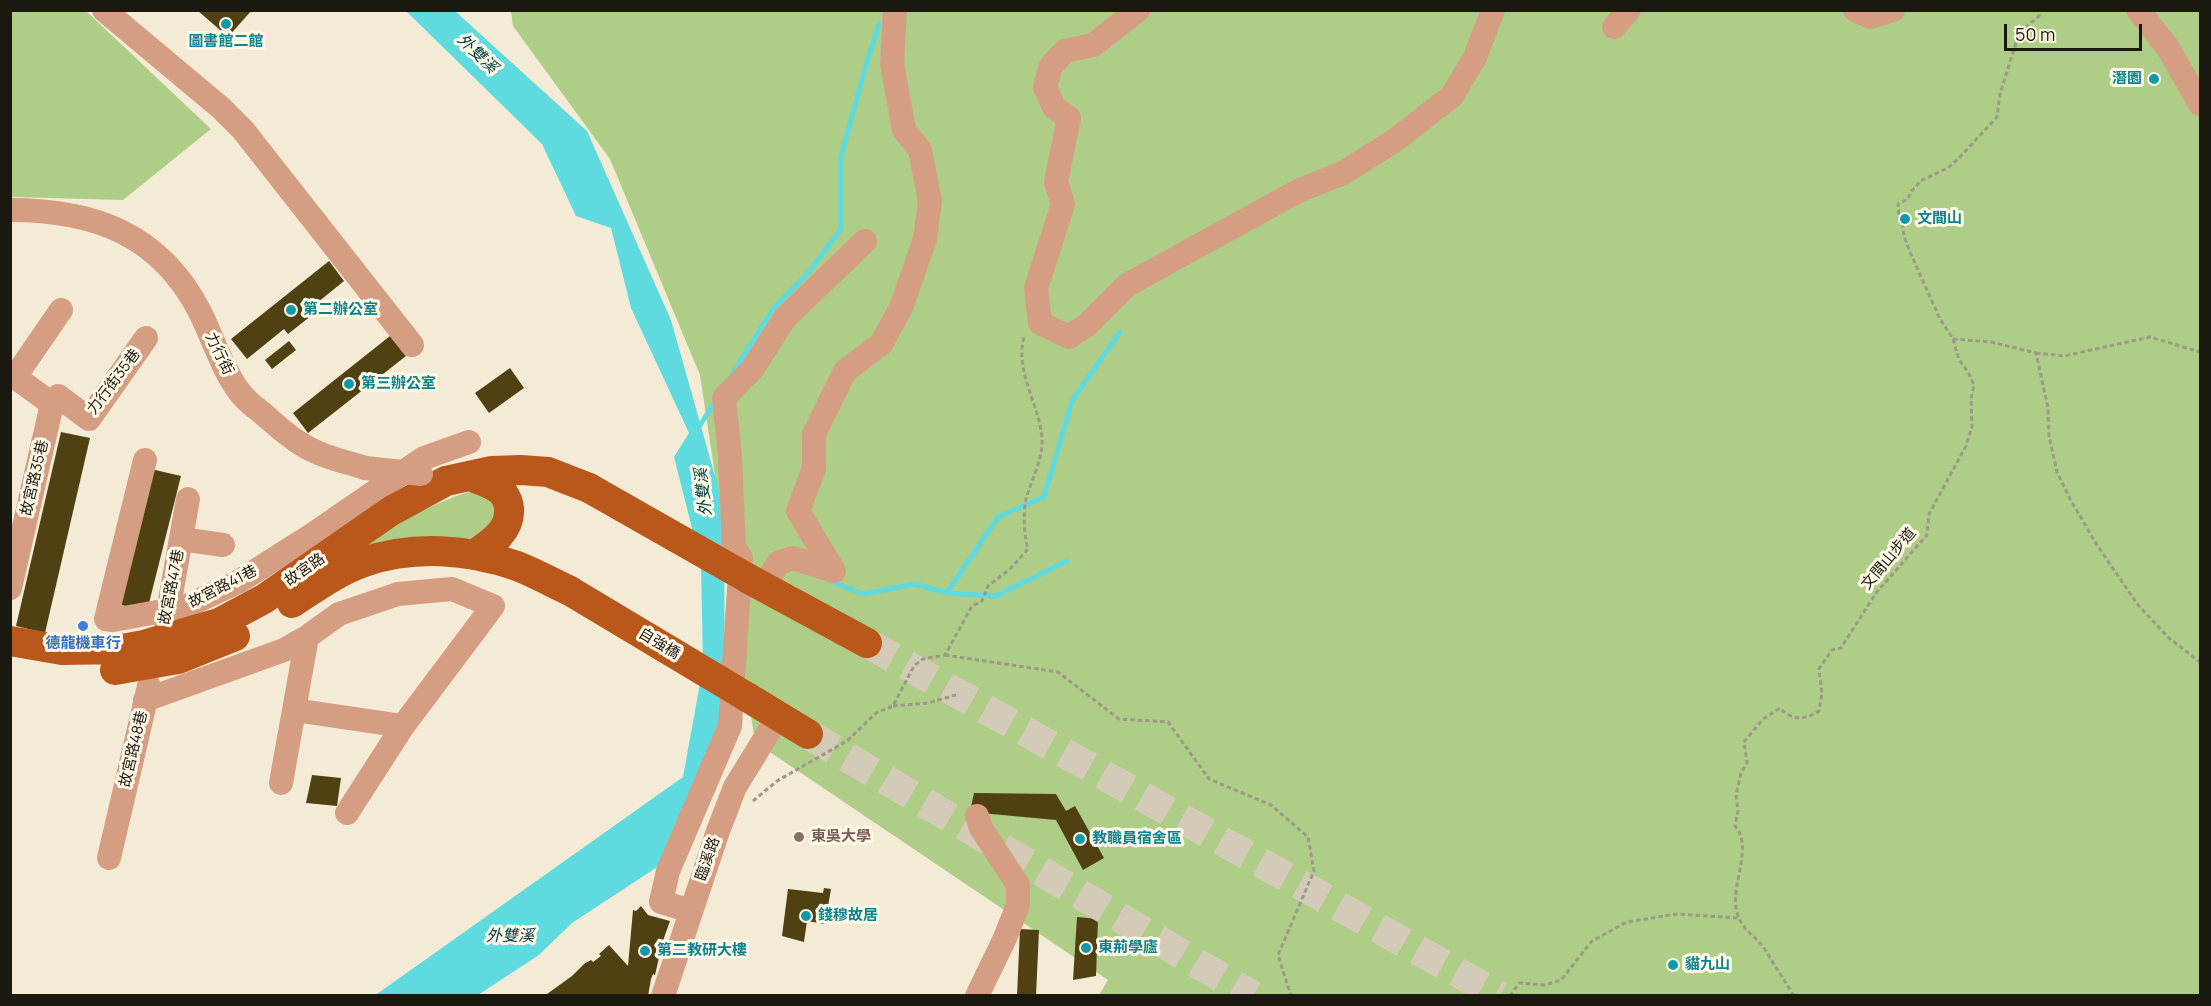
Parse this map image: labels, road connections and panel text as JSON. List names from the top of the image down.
{
  "streets": {
    "main road": ["故宮路", "自強橋"],
    "street": [
      "力行街",
      "力行街35巷",
      "故宮路35巷",
      "故宮路47巷",
      "故宮路41巷",
      "故宮路48巷",
      "臨溪路"
    ],
    "path": ["文間山步道"]
  },
  "crossings": [
    ["力行街", "故宮路"],
    ["力行街35巷", "故宮路35巷"],
    ["故宮路", "故宮路47巷"],
    ["故宮路", "自強橋"],
    ["故宮路", "故宮路48巷"],
    ["故宮路47巷", "故宮路41巷"],
    ["故宮路47巷", "故宮路48巷"]
  ],
  "water": ["外雙溪"],
  "places": [
    "圖書館二館",
    "潛園",
    "文間山",
    "第二辦公室",
    "第三辦公室",
    "德龍機車行",
    "東吳大學",
    "教職員宿舍區",
    "錢穆故居",
    "東荊學廬",
    "第二教研大樓",
    "貓九山"
  ],
  "scale_bar": "50 m"
}
